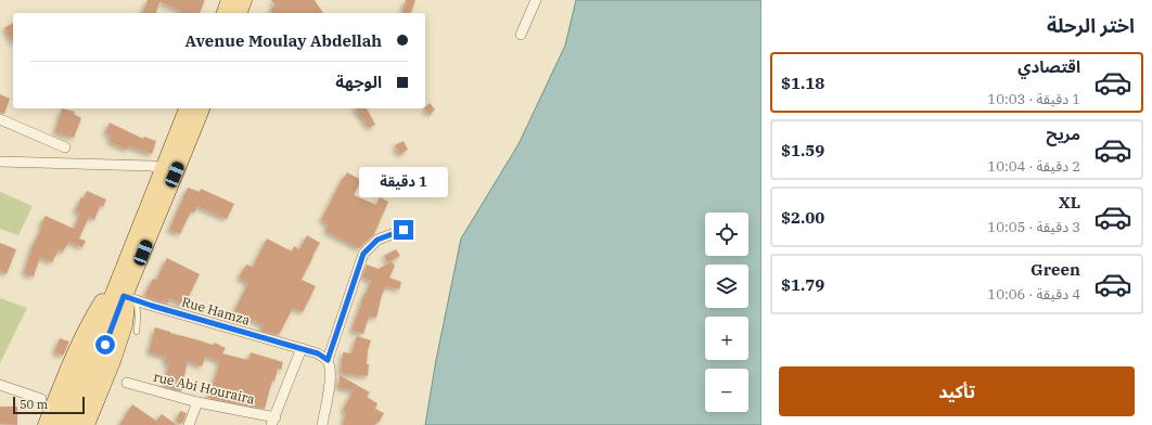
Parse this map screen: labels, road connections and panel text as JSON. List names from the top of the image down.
{
  "streets": {
    "street": ["Rue Hamza", "rue Abi Houraira"]
  },
  "scale_bar": "50 m",
  "page": {
    "heading": "اختر الرحلة",
    "banner": ["Avenue Moulay Abdellah", "الوجهة"],
    "list": [
      {
        "name": "اقتصادي",
        "note": "1 دقيقة · 10:03",
        "value": "$1.18"
      },
      {
        "name": "مريح",
        "note": "2 دقيقة · 10:04",
        "value": "$1.59"
      },
      {
        "name": "XL",
        "note": "3 دقيقة · 10:05",
        "value": "$2.00"
      },
      {
        "name": "Green",
        "note": "4 دقيقة · 10:06",
        "value": "$1.79"
      }
    ],
    "bubble": "1 دقيقة",
    "map_buttons": ["+", "−"],
    "buttons": "تأكيد",
    "scale": "50 m"
  }
}
